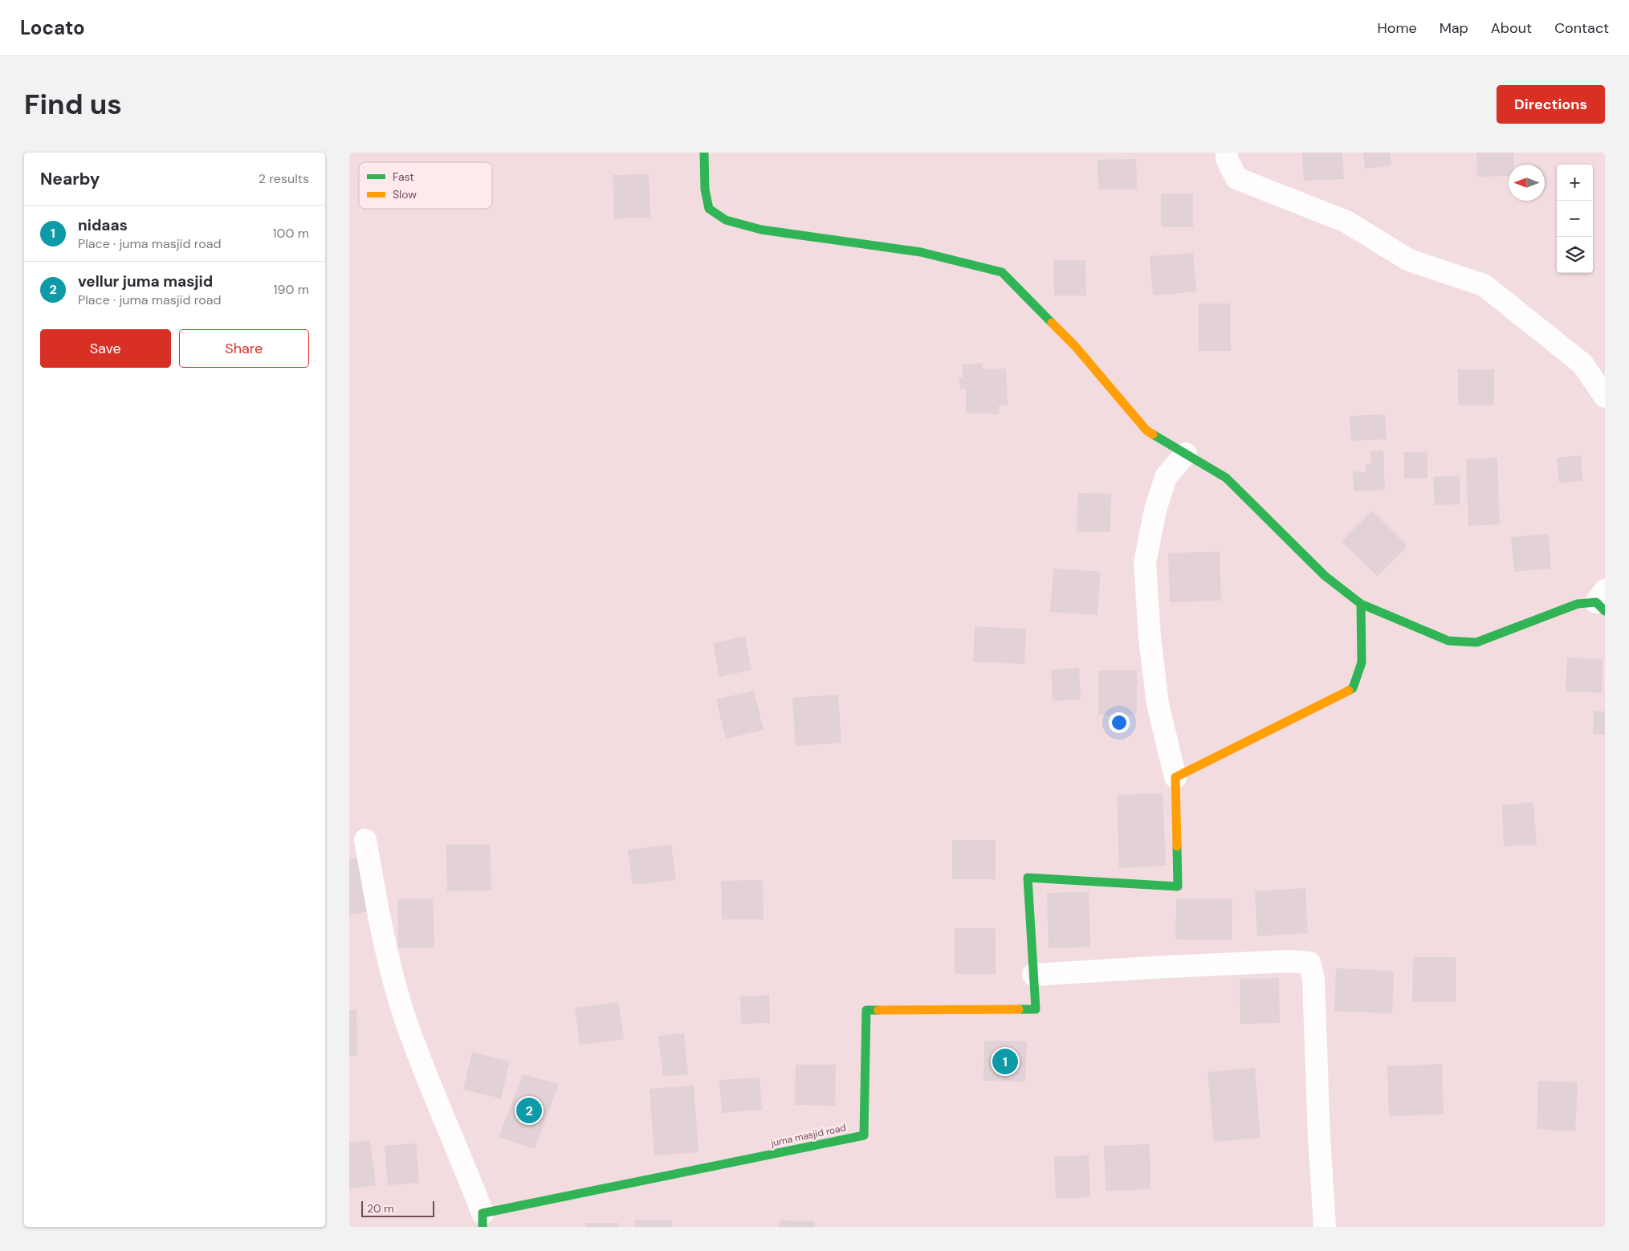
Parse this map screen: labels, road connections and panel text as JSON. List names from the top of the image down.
{
  "streets": {
    "street": ["juma masjid road"]
  },
  "legend": ["Fast", "Slow"],
  "scale_bar": "20 m",
  "north": "left",
  "page": {
    "header": "Locato",
    "nav": [
      "Home",
      "Map",
      "About",
      "Contact"
    ],
    "buttons": [
      "Directions",
      ["Save", "Share"]
    ],
    "title": "Find us",
    "heading": ["Nearby", "2 results"],
    "map_buttons": ["+", "−"],
    "list": [
      {
        "mark": "1",
        "name": "nidaas",
        "note": "Place · juma masjid road",
        "value": "100 m"
      },
      {
        "mark": "2",
        "name": "vellur juma masjid",
        "note": "Place · juma masjid road",
        "value": "190 m"
      }
    ],
    "pins": ["1", "2"],
    "scale": "20 m"
  }
}
